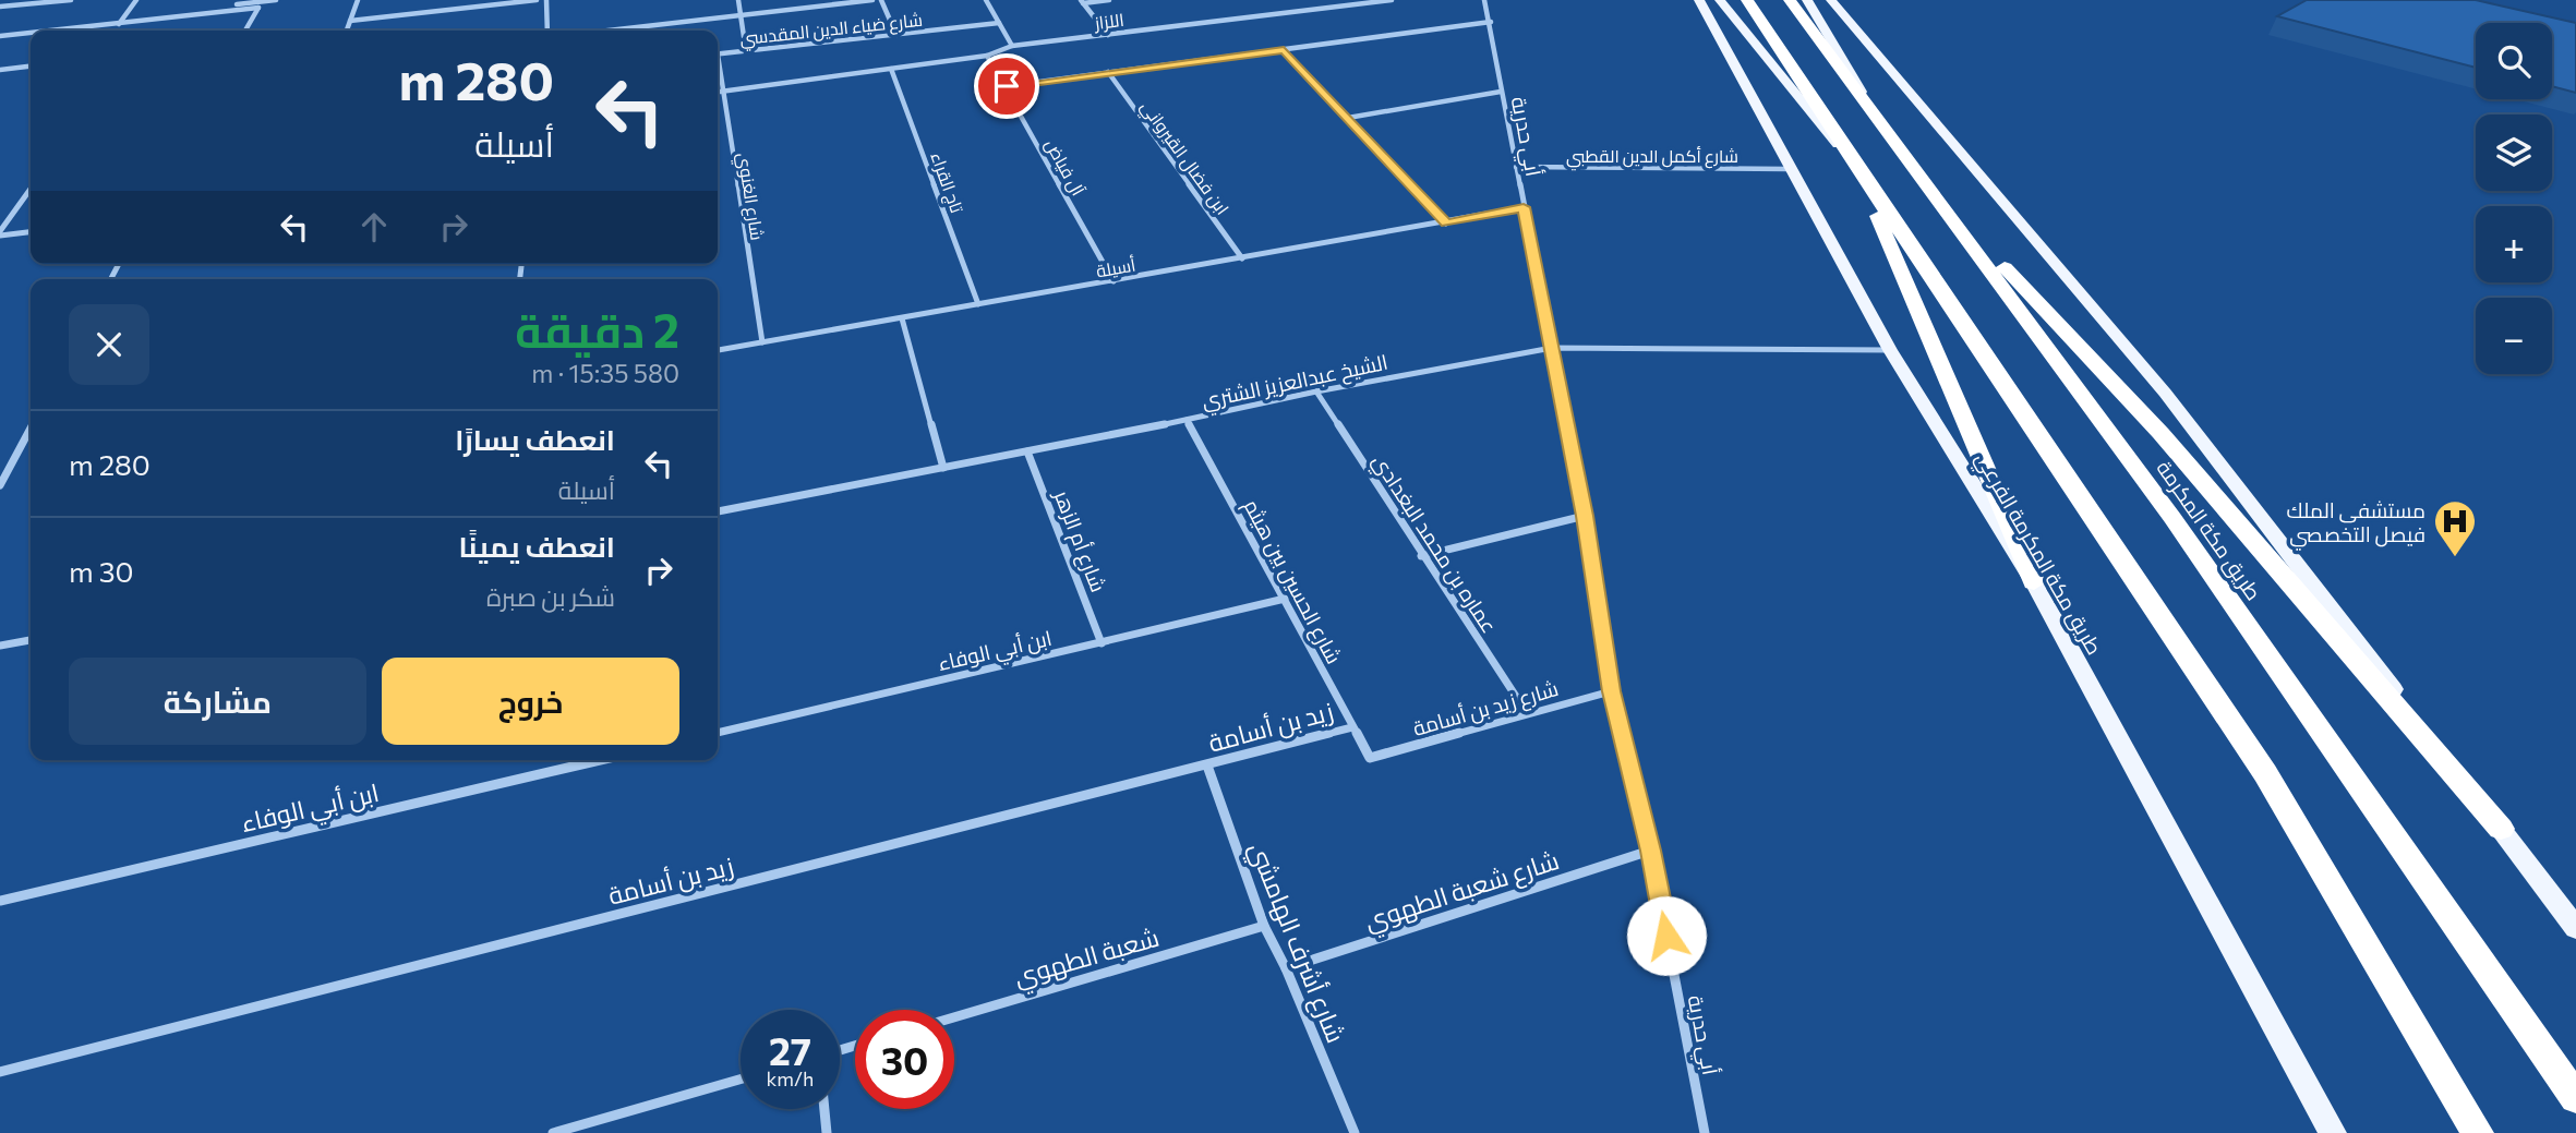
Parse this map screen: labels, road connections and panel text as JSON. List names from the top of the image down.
{
  "streets": {
    "highway": ["طريق مكة المكرمة"],
    "main road": ["طريق مكة المكرمة الفرعي"],
    "street": [
      "اللزاز",
      "شارع ضياء الدين المقدسي",
      "أبي حدرية",
      "شارع أكمل الدين القطبي",
      "ابن فضال القيرواني",
      "آل فياض",
      "تاج القراء",
      "شارع الغنوي",
      "أسيلة",
      "الشيخ عبدالعزيز الشتري",
      "شارع أم الزهر",
      "عماره بن محمد البغدادي",
      "شارع الحسين بين هيثم",
      "ابن أبي الوفاء",
      "شارع زيد بن أسامة",
      "زيد بن أسامة",
      "شارع شعبة الطهوي",
      "شارع أشرف الهامشي",
      "شعبة الطهوي"
    ]
  },
  "crossings": [
    ["أبي حدرية", "شارع أكمل الدين القطبي"],
    ["أبي حدرية", "أسيلة"],
    ["أبي حدرية", "الشيخ عبدالعزيز الشتري"],
    ["أبي حدرية", "شارع زيد بن أسامة"],
    ["أبي حدرية", "شارع شعبة الطهوي"],
    ["شارع أكمل الدين القطبي", "طريق مكة المكرمة الفرعي"],
    ["ابن فضال القيرواني", "أسيلة"],
    ["آل فياض", "أسيلة"],
    ["تاج القراء", "أسيلة"],
    ["شارع الغنوي", "أسيلة"],
    ["الشيخ عبدالعزيز الشتري", "شارع أم الزهر"],
    ["الشيخ عبدالعزيز الشتري", "عماره بن محمد البغدادي"],
    ["الشيخ عبدالعزيز الشتري", "طريق مكة المكرمة الفرعي"],
    ["الشيخ عبدالعزيز الشتري", "شارع الحسين بين هيثم"],
    ["شارع أم الزهر", "ابن أبي الوفاء"],
    ["عماره بن محمد البغدادي", "شارع زيد بن أسامة"],
    ["شارع الحسين بين هيثم", "ابن أبي الوفاء"],
    ["شارع الحسين بين هيثم", "شارع زيد بن أسامة"],
    ["شارع الحسين بين هيثم", "زيد بن أسامة"],
    ["زيد بن أسامة", "شارع أشرف الهامشي"],
    ["شارع شعبة الطهوي", "شارع أشرف الهامشي"],
    ["شارع أشرف الهامشي", "شعبة الطهوي"]
  ],
  "places": {
    "hospital": ["مستشفى الملك فيصل التخصصي"]
  },
  "page": {
    "map_buttons": ["+", "−"],
    "turn": ["280 m", "أسيلة"],
    "heading": ["2 دقيقة", "580 m · 15:35"],
    "list": [
      {
        "name": "انعطف يسارًا",
        "note": "أسيلة",
        "value": "280 m"
      },
      {
        "name": "انعطف يمينًا",
        "note": "شكر بن صبرة",
        "value": "30 m"
      }
    ],
    "buttons": ["خروج", "مشاركة"],
    "speed": "27 km/h",
    "limit": "30"
  }
}
